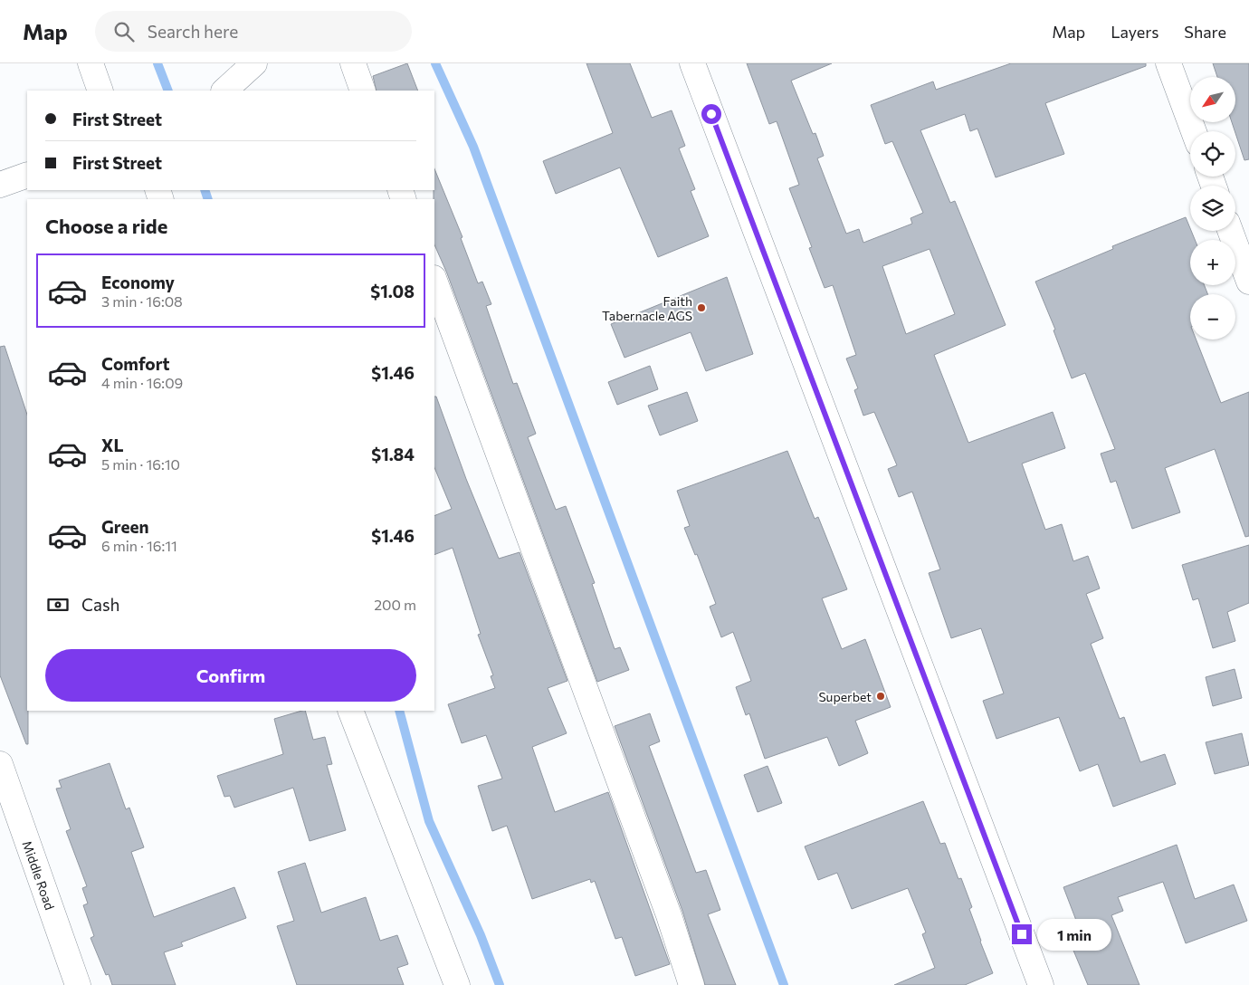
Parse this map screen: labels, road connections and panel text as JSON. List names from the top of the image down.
{
  "streets": {
    "street": ["Middle Road"]
  },
  "places": ["Faith Tabernacle AGS", "Superbet"],
  "north": "bottom left",
  "page": {
    "header": "Map",
    "search": "Search here",
    "nav": ["Map", "Layers", "Share"],
    "map_buttons": ["+", "−"],
    "banner": ["First Street", "First Street"],
    "heading": "Choose a ride",
    "list": [
      {
        "name": "Economy",
        "note": "3 min · 16:08",
        "value": "$1.08"
      },
      {
        "name": "Comfort",
        "note": "4 min · 16:09",
        "value": "$1.46"
      },
      {
        "name": "XL",
        "note": "5 min · 16:10",
        "value": "$1.84"
      },
      {
        "name": "Green",
        "note": "6 min · 16:11",
        "value": "$1.46"
      }
    ],
    "pay": ["Cash", "200 m"],
    "buttons": "Confirm",
    "bubble": "1 min"
  }
}
